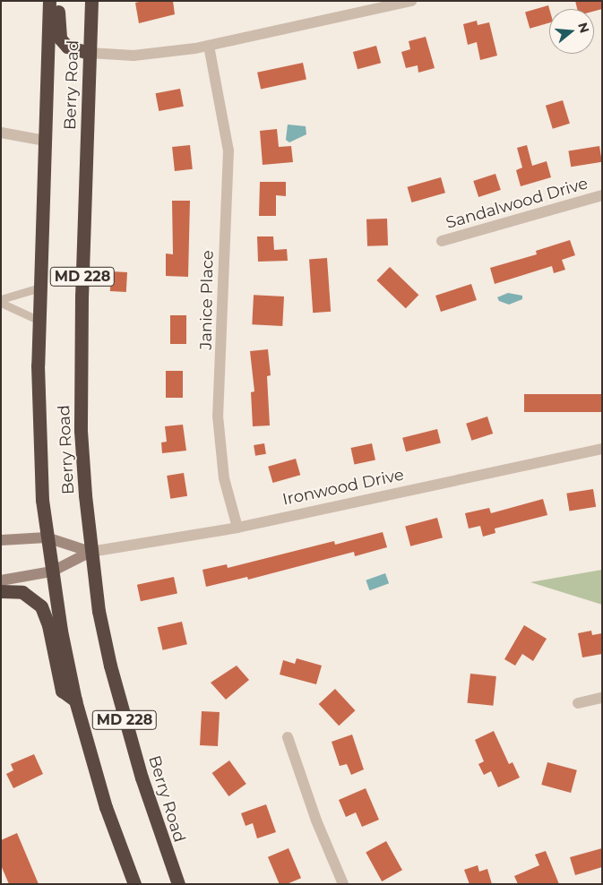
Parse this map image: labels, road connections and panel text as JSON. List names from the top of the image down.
{
  "streets": {
    "highway": ["Berry Road", "MD 228"],
    "street": ["Sandalwood Drive", "Janice Place", "Ironwood Drive"]
  },
  "crossings": [
    ["Berry Road", "Ironwood Drive"],
    ["Janice Place", "Ironwood Drive"]
  ],
  "north": "right"
}
